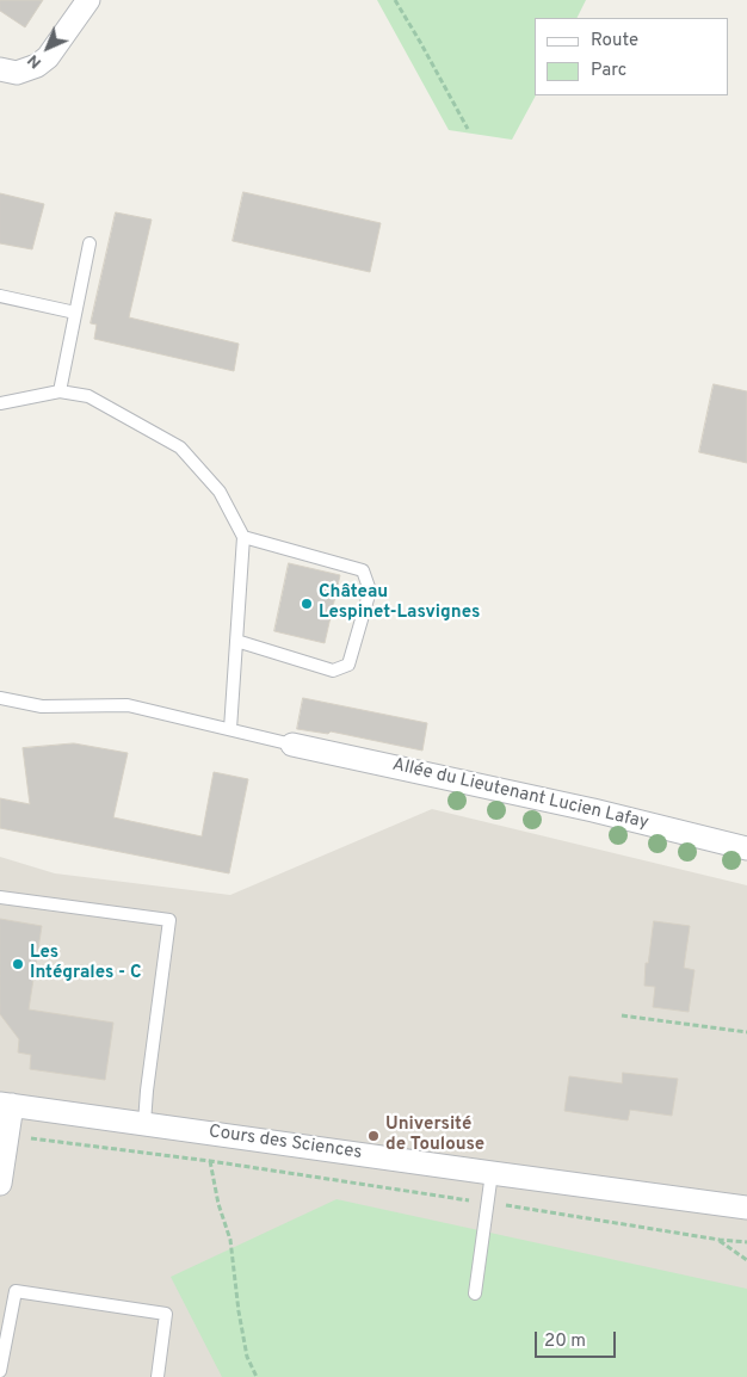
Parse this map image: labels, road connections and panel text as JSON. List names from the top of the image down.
{
  "streets": {
    "street": ["Allée du Lieutenant Lucien Lafay", "Cours des Sciences"]
  },
  "places": ["Château Lespinet-Lasvignes", "Les Intégrales - C", "Université de Toulouse"],
  "legend": ["Route", "Parc"],
  "scale_bar": "20 m",
  "north": "bottom left"
}
